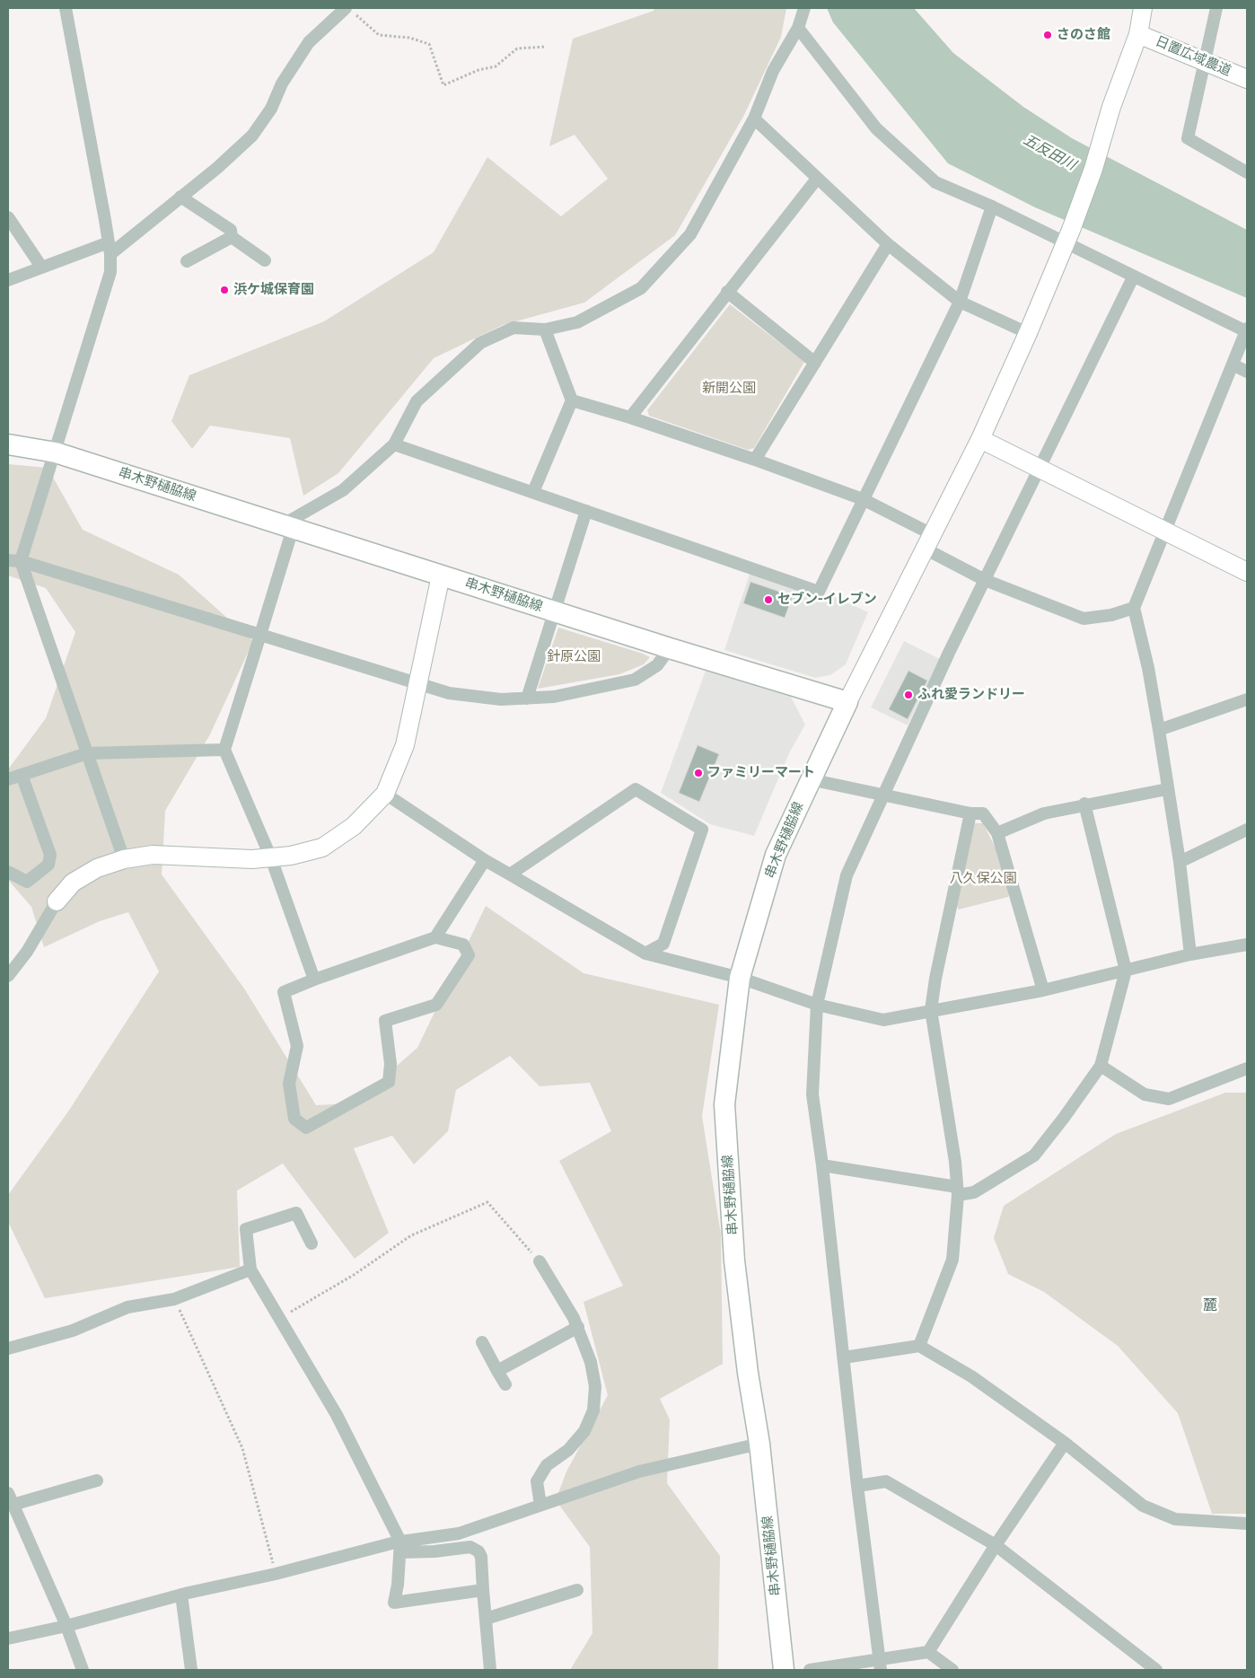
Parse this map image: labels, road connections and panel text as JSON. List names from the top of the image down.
{
  "streets": {
    "main road": ["串木野樋脇線"],
    "street": ["日置広域農道"]
  },
  "districts": ["麓"],
  "water": ["五反田川"],
  "parks": ["新開公園", "針原公園", "八久保公園"],
  "places": [
    "さのさ館",
    "浜ケ城保育園",
    "セブン-イレブン",
    "ふれ愛ランドリー",
    "ファミリーマート"
  ]
}
